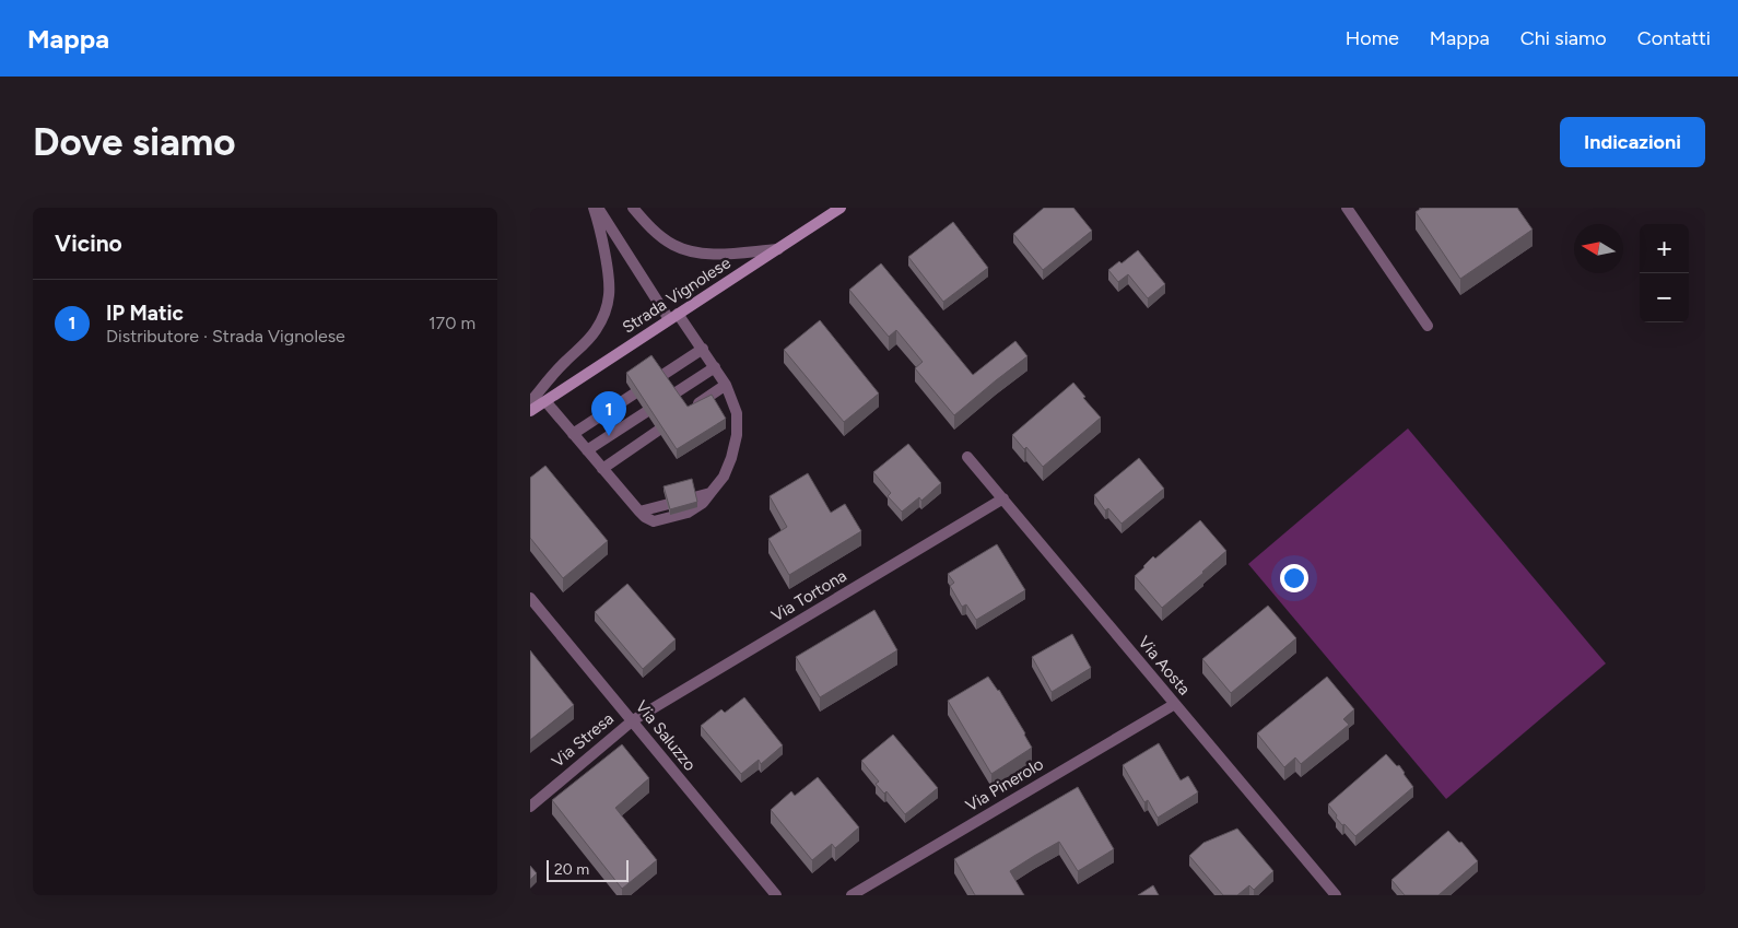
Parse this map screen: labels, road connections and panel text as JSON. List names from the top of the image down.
{
  "streets": {
    "main road": ["Strada Vignolese"],
    "street": [
      "Via Tortona",
      "Via Aosta",
      "Via Saluzzo",
      "Via Stresa",
      "Via Pinerolo"
    ]
  },
  "crossings": [
    ["Via Tortona", "Via Aosta"],
    ["Via Tortona", "Via Saluzzo"],
    ["Via Tortona", "Via Stresa"],
    ["Via Aosta", "Via Pinerolo"],
    ["Via Saluzzo", "Via Stresa"]
  ],
  "scale_bar": "20 m",
  "north": "left",
  "page": {
    "header": "Mappa",
    "nav": [
      "Home",
      "Mappa",
      "Chi siamo",
      "Contatti"
    ],
    "buttons": "Indicazioni",
    "title": "Dove siamo",
    "heading": "Vicino",
    "map_buttons": ["+", "−"],
    "list": [
      {
        "mark": "1",
        "name": "IP Matic",
        "note": "Distributore · Strada Vignolese",
        "value": "170 m"
      }
    ],
    "pins": "1",
    "scale": "20 m"
  }
}
